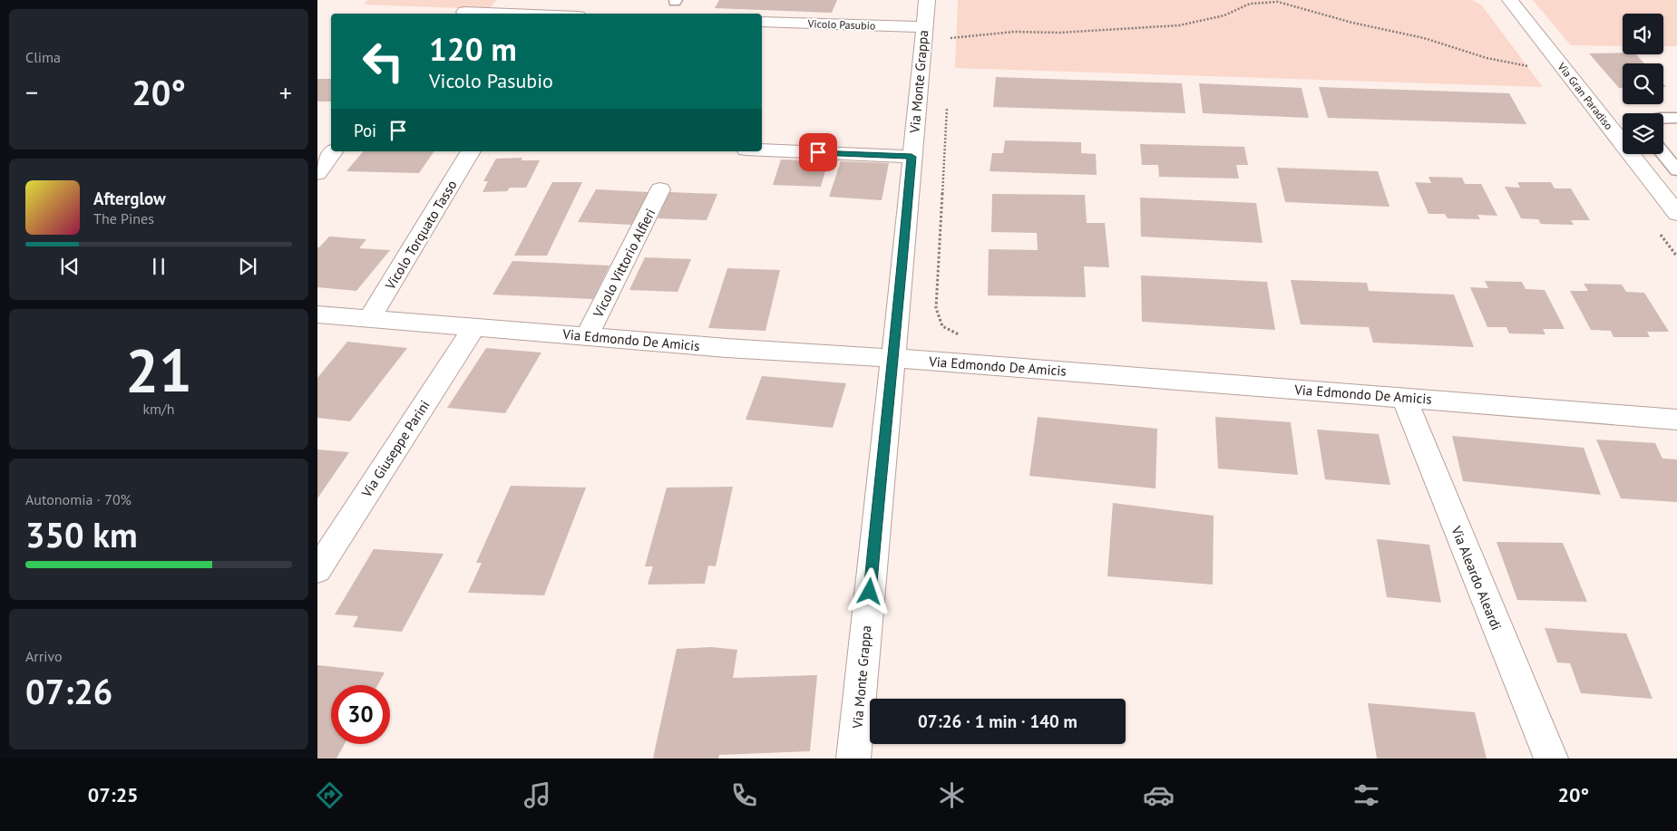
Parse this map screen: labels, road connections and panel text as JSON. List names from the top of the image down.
{
  "streets": {
    "street": [
      "Vicolo Pasubio",
      "Via Monte Grappa",
      "Via Gran Paradiso",
      "Vicolo Torquato Tasso",
      "Vicolo Vittorio Alfieri",
      "Via Edmondo De Amicis",
      "Via Giuseppe Parini",
      "Via Aleardo Aleardi"
    ]
  },
  "crossings": [
    ["Vicolo Pasubio", "Via Monte Grappa"],
    ["Via Monte Grappa", "Via Edmondo De Amicis"],
    ["Vicolo Torquato Tasso", "Via Edmondo De Amicis"],
    ["Vicolo Vittorio Alfieri", "Via Edmondo De Amicis"],
    ["Via Edmondo De Amicis", "Via Giuseppe Parini"],
    ["Via Edmondo De Amicis", "Via Aleardo Aleardi"]
  ],
  "page": {
    "tile": [
      "Clima",
      ["21", "km/h"],
      ["Autonomia · 70%", "350 km"],
      ["Arrivo", "07:26"]
    ],
    "turn": ["120 m", "Vicolo Pasubio"],
    "heat": ["−", "20°", "+"],
    "then": "Poi",
    "song": ["Afterglow", "The Pines"],
    "limit": "30",
    "trip": "07:26 · 1 min · 140 m",
    "tabs": ["07:25", "20°"]
  }
}
